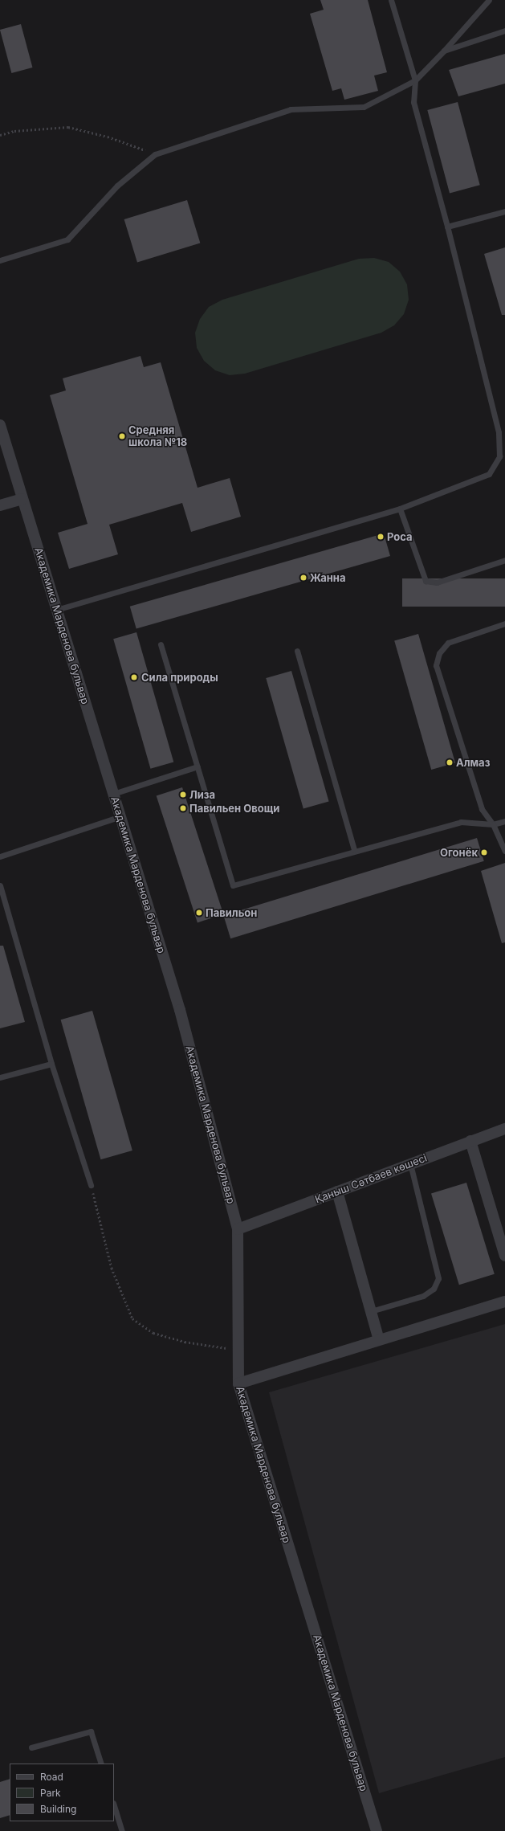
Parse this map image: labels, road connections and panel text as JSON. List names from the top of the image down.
{
  "streets": {
    "street": ["Академика Марденова бульвар", "Қаныш Сәтбаев көшесі"]
  },
  "crossings": [
    ["Академика Марденова бульвар", "Қаныш Сәтбаев көшесі"]
  ],
  "places": [
    "Средняя школа №18",
    "Роса",
    "Жанна",
    "Сила природы",
    "Алмаз",
    "Лиза",
    "Павильен Овощи",
    "Огонёк",
    "Павильон"
  ],
  "legend": ["Road", "Park", "Building"]
}
